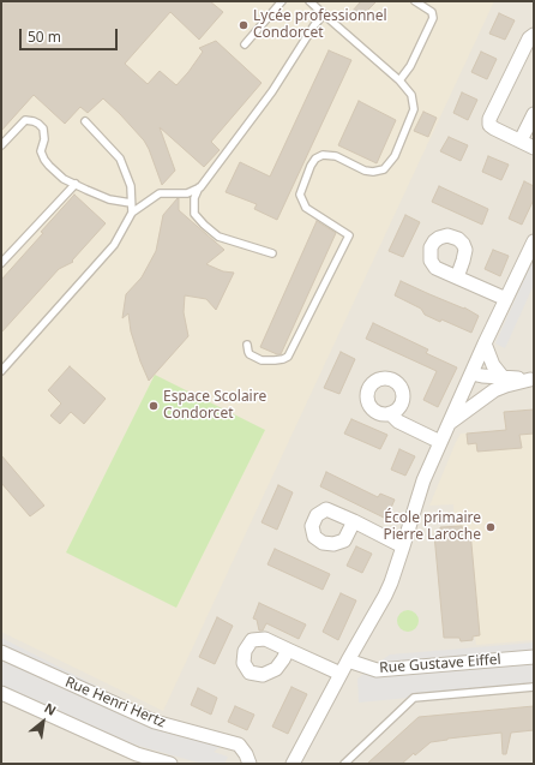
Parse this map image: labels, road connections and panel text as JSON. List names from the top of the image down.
{
  "streets": {
    "street": ["Rue Gustave Eiffel", "Rue Henri Hertz"]
  },
  "places": ["Lycée professionnel Condorcet", "Espace Scolaire Condorcet", "École primaire Pierre Laroche"],
  "scale_bar": "50 m",
  "north": "top right"
}
